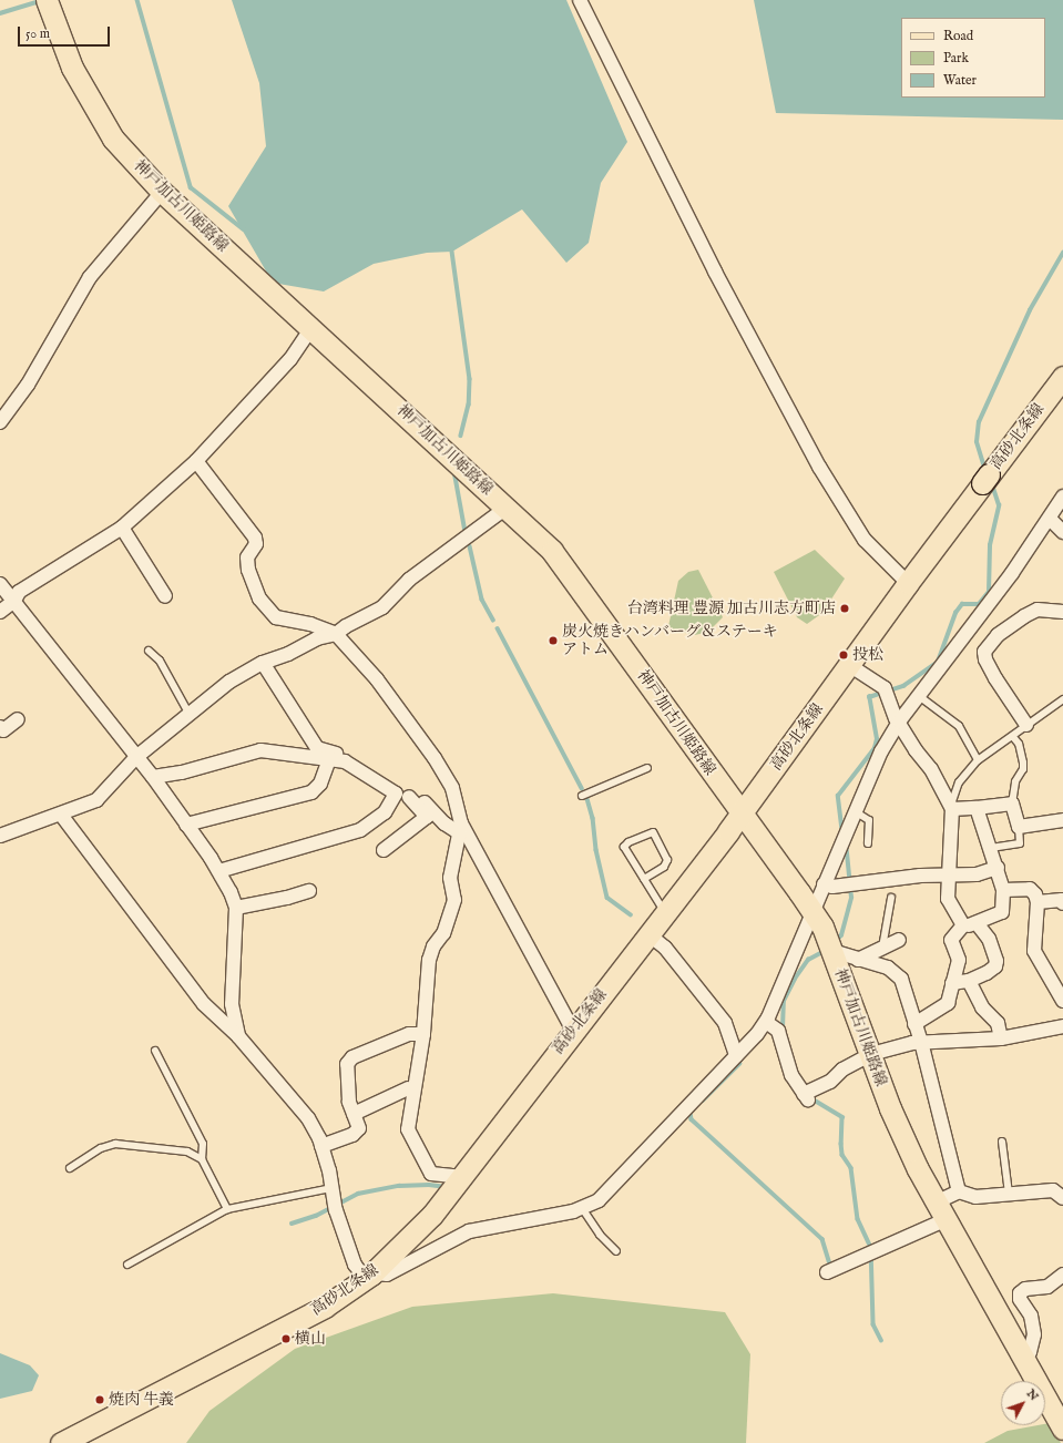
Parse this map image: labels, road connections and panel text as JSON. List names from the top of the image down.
{
  "streets": {
    "main road": ["神戸加古川姫路線", "高砂北条線"]
  },
  "crossings": [
    ["神戸加古川姫路線", "高砂北条線"]
  ],
  "places": [
    "台湾料理 豊源 加古川志方町店",
    "炭火焼きハンバーグ＆ステーキ アトム",
    "投松",
    "横山",
    "焼肉 牛義"
  ],
  "legend": ["Road", "Park", "Water"],
  "scale_bar": "50 m",
  "north": "top right"
}
